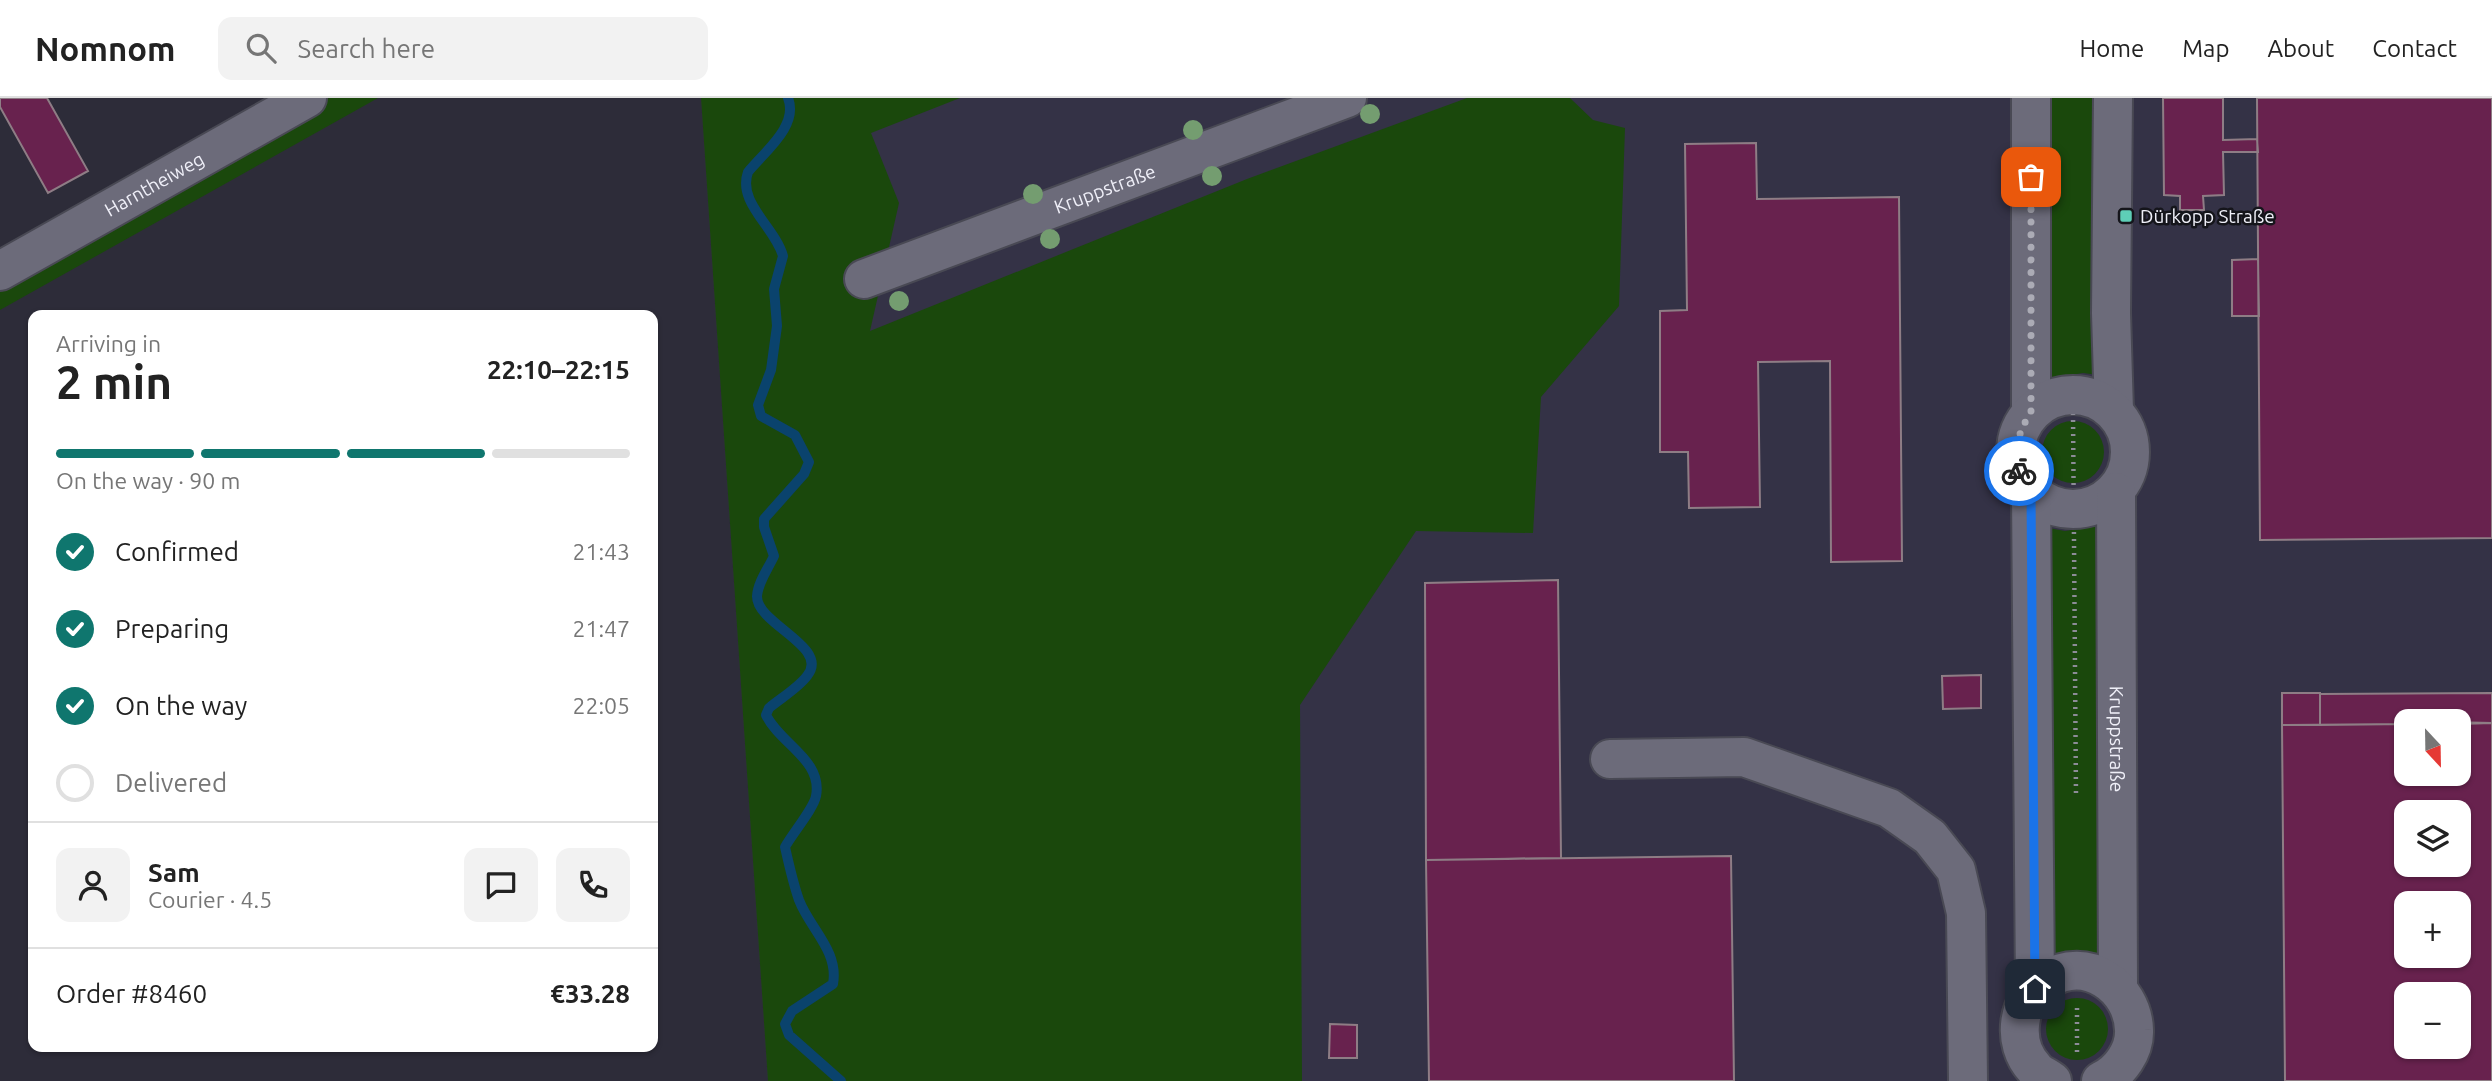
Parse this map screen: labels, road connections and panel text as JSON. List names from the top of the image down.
{
  "streets": {
    "street": ["Harntheiweg", "Kruppstraße"]
  },
  "places": {
    "transit": ["Dürkopp Straße"]
  },
  "north": "bottom",
  "page": {
    "header": "Nomnom",
    "search": "Search here",
    "nav": [
      "Home",
      "Map",
      "About",
      "Contact"
    ],
    "heading": ["2 min", "Arriving in", "22:10–22:15"],
    "panel": [
      "Sam",
      "Courier · 4.5",
      "Order #8460",
      "€33.28"
    ],
    "bar": "On the way · 90 m",
    "list": [
      ["Confirmed", "21:43"],
      ["Preparing", "21:47"],
      ["On the way", "22:05"],
      "Delivered"
    ],
    "map_buttons": ["+", "−"]
  }
}
